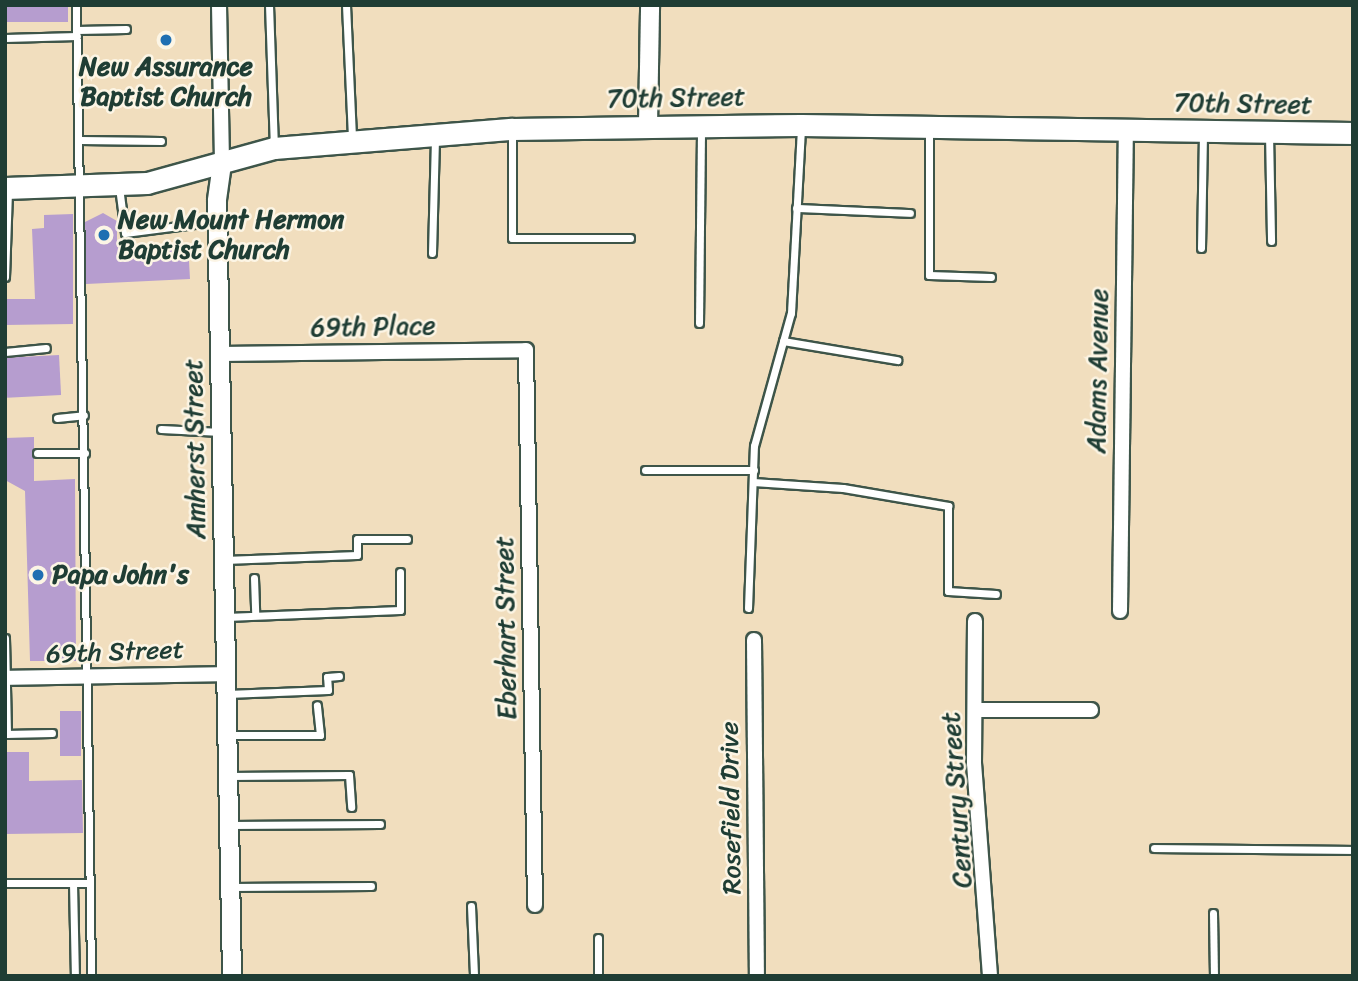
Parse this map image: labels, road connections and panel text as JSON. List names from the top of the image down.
{
  "streets": {
    "main road": ["70th Street"],
    "street": [
      "69th Place",
      "Adams Avenue",
      "Amherst Street",
      "Eberhart Street",
      "69th Street",
      "Century Street",
      "Rosefield Drive"
    ]
  },
  "crossings": [
    ["70th Street", "Adams Avenue"],
    ["70th Street", "Amherst Street"],
    ["69th Place", "Amherst Street"],
    ["69th Place", "Eberhart Street"],
    ["Amherst Street", "69th Street"]
  ],
  "places": ["New Assurance Baptist Church", "New Mount Hermon Baptist Church", "Papa John's"]
}
